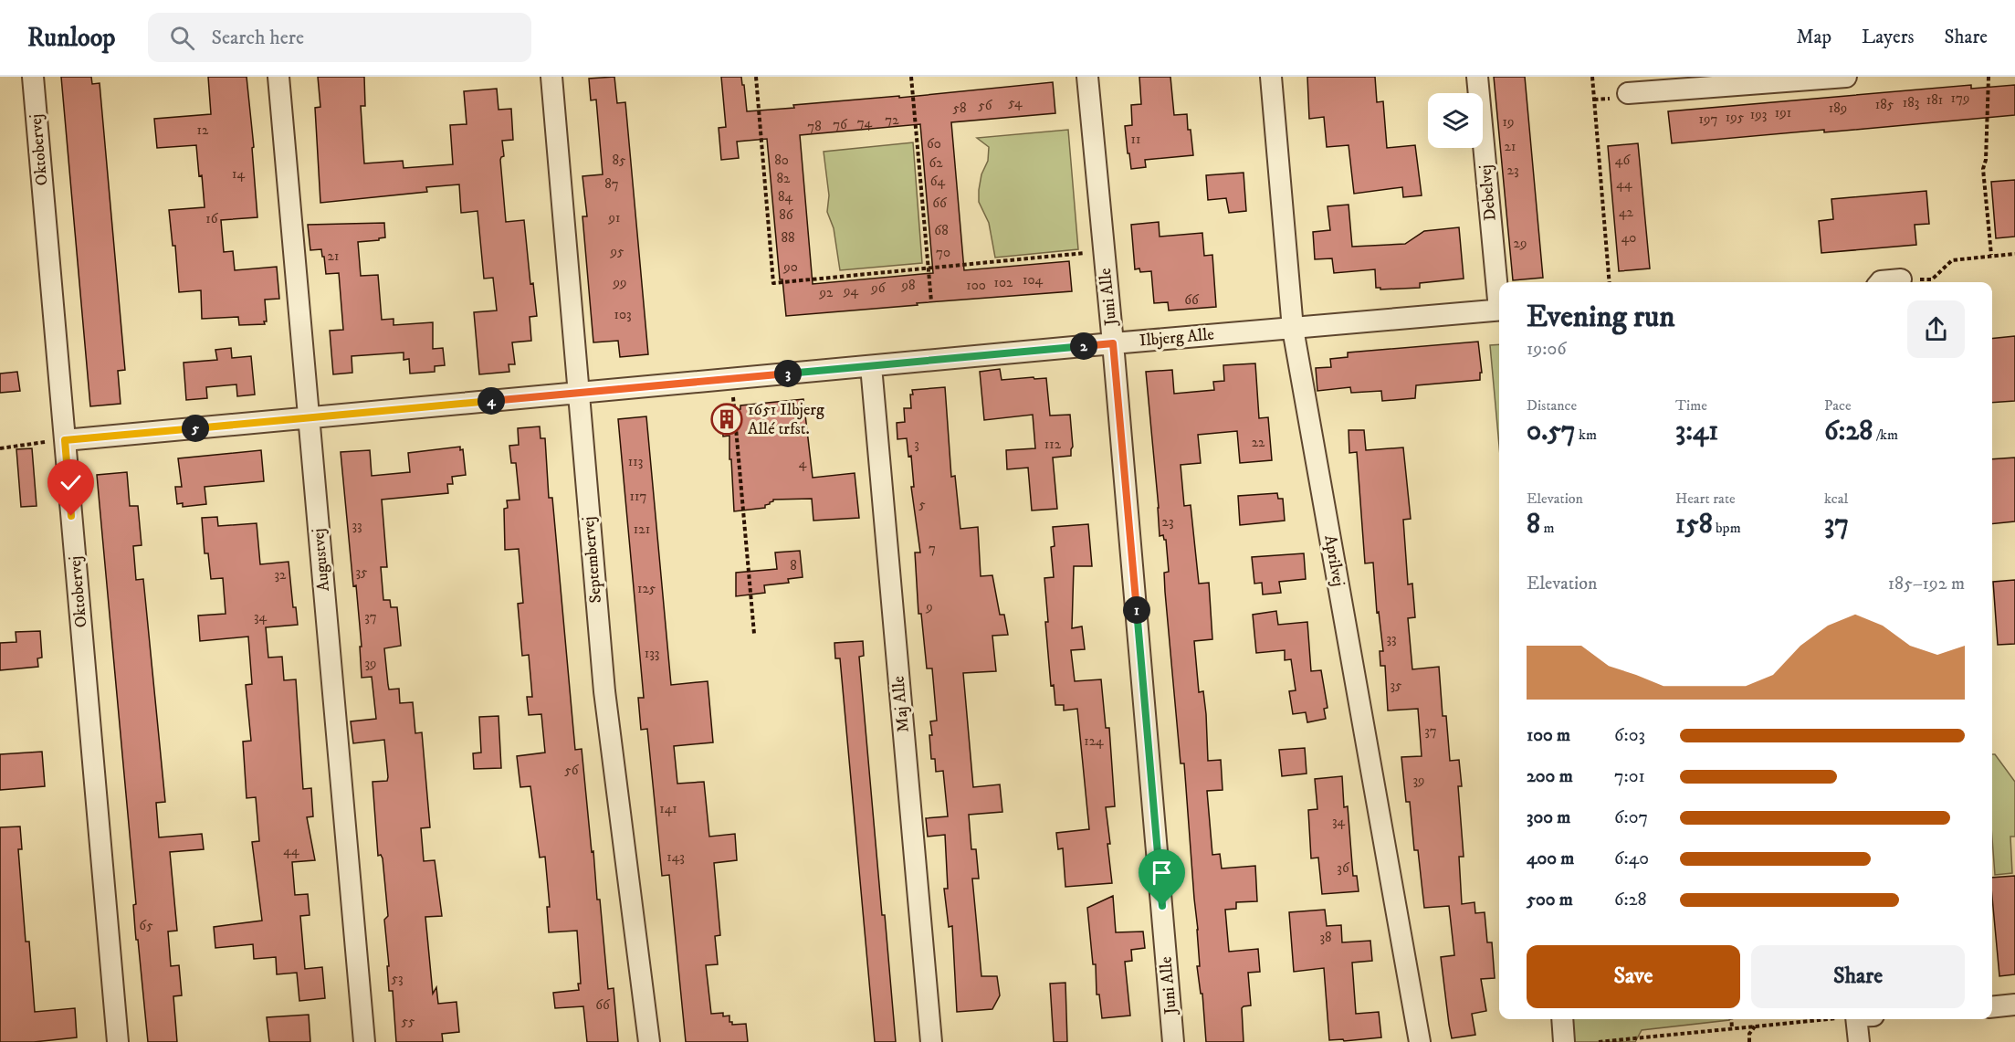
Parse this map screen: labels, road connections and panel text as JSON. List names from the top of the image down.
{
  "streets": {
    "street": [
      "Oktobervej",
      "Debelvej",
      "Juni Alle",
      "Ilbjerg Alle",
      "Augustvej",
      "Septembervej",
      "Aprilvej",
      "Maj Alle"
    ]
  },
  "crossings": [
    ["Oktobervej", "Ilbjerg Alle"],
    ["Juni Alle", "Ilbjerg Alle"],
    ["Ilbjerg Alle", "Augustvej"],
    ["Ilbjerg Alle", "Septembervej"],
    ["Ilbjerg Alle", "Aprilvej"],
    ["Ilbjerg Alle", "Maj Alle"]
  ],
  "places": {
    "building": ["1651 Ilbjerg Allé trfst."]
  },
  "house_numbers": [
    "179",
    "181",
    "54",
    "183",
    "185",
    "56",
    "58",
    "189",
    "191",
    "193",
    "195",
    "197",
    "72",
    "19",
    "74",
    "76",
    "78",
    "12",
    "11",
    "60",
    "21",
    "85",
    "80",
    "46",
    "62",
    "23",
    "14",
    "82",
    "64",
    "87",
    "44",
    "84",
    "66",
    "42",
    "86",
    "91",
    "16",
    "68",
    "88",
    "40",
    "29",
    "95",
    "70",
    "21",
    "90",
    "104",
    "99",
    "102",
    "98",
    "100",
    "96",
    "94",
    "92",
    "66",
    "103",
    "22",
    "3",
    "112",
    "113",
    "4",
    "117",
    "5",
    "23",
    "33",
    "121",
    "7",
    "8",
    "35",
    "32",
    "125",
    "9",
    "34",
    "37",
    "33",
    "133",
    "39",
    "35",
    "37",
    "124",
    "56",
    "39",
    "141",
    "34",
    "44",
    "143",
    "36",
    "65",
    "38",
    "53",
    "66",
    "55"
  ],
  "page": {
    "header": "Runloop",
    "search": "Search here",
    "nav": ["Map", "Layers", "Share"],
    "heading": ["Evening run", "19:06"],
    "pins": [
      "2",
      "3",
      "4",
      "5",
      "1"
    ],
    "stats": [
      ["Distance", "0.57 km"],
      ["Time", "3:41"],
      ["Pace", "6:28 /km"],
      ["Elevation", "8 m"],
      ["Heart rate", "158 bpm"],
      ["kcal", "37"]
    ],
    "chart": ["Elevation", "185–192 m"],
    "list": [
      {
        "name": "100 m",
        "note": "6:03"
      },
      {
        "name": "200 m",
        "note": "7:01"
      },
      {
        "name": "300 m",
        "note": "6:07"
      },
      {
        "name": "400 m",
        "note": "6:40"
      },
      {
        "name": "500 m",
        "note": "6:28"
      }
    ],
    "buttons": ["Save", "Share"]
  }
}
